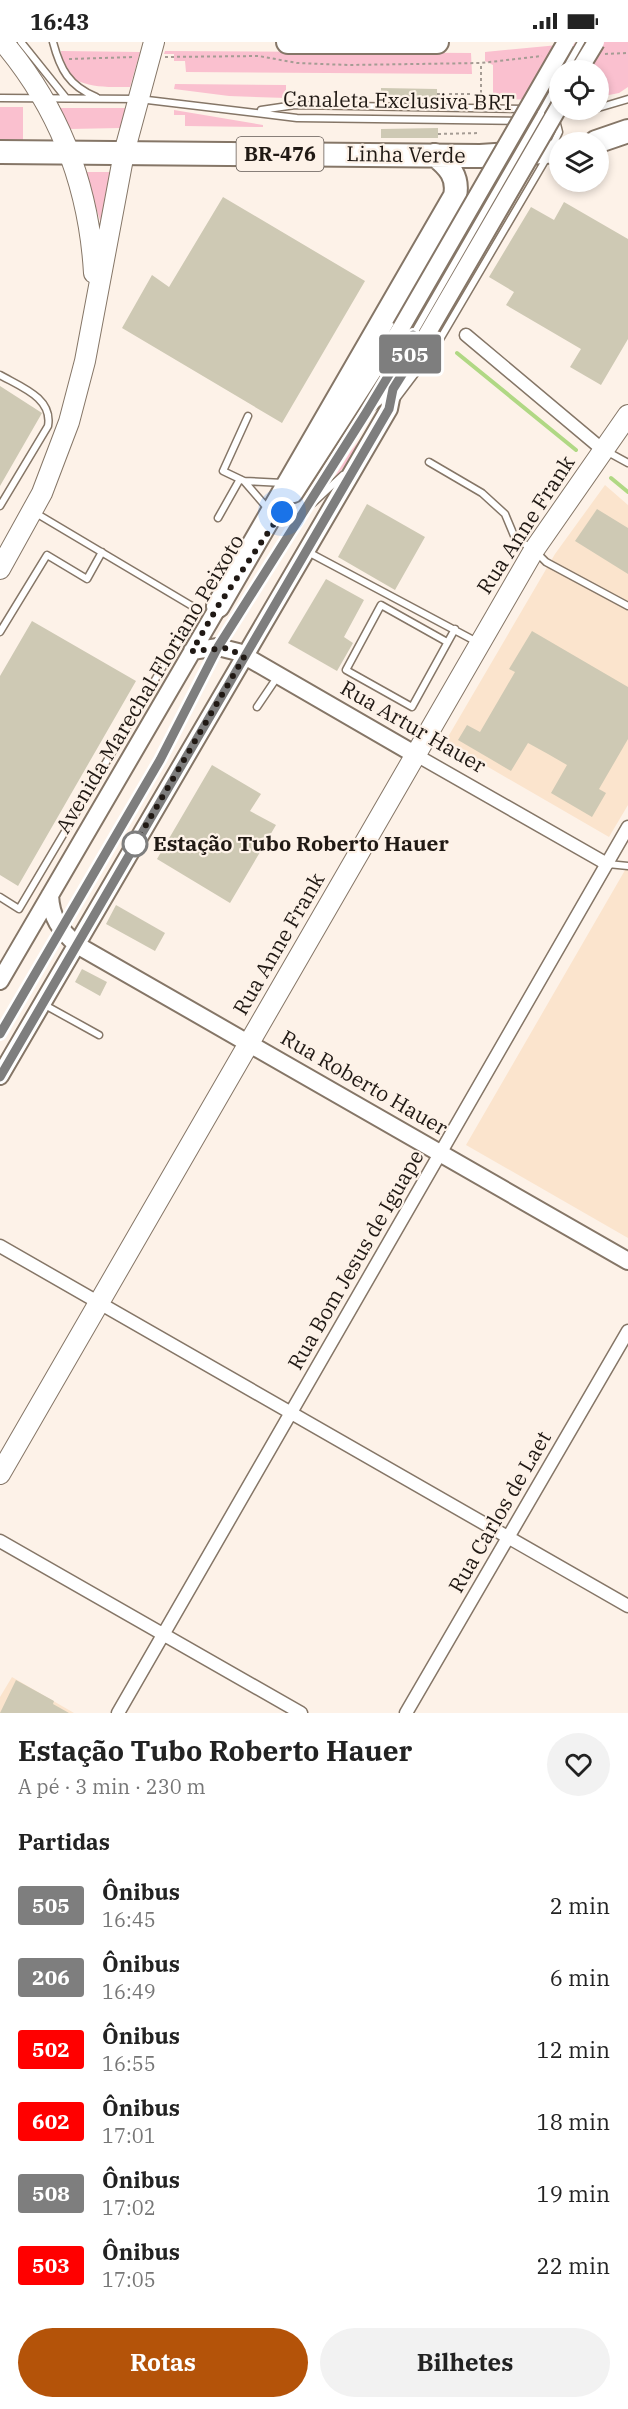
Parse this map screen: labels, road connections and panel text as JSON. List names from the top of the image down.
{
  "streets": {
    "highway": ["BR-476", "Linha Verde"],
    "main road": ["Rua Anne Frank"],
    "street": [
      "Avenida Marechal Floriano Peixoto",
      "Rua Artur Hauer",
      "Rua Roberto Hauer",
      "Rua Bom Jesus de Iguape",
      "Rua Carlos de Laet"
    ],
    "lane": ["Canaleta Exclusiva BRT"]
  },
  "crossings": [
    ["Canaleta Exclusiva BRT", "Avenida Marechal Floriano Peixoto"],
    ["Canaleta Exclusiva BRT", "Rua Artur Hauer"],
    ["Canaleta Exclusiva BRT", "Rua Roberto Hauer"],
    ["Rua Anne Frank", "Rua Artur Hauer"],
    ["Rua Anne Frank", "Rua Roberto Hauer"],
    ["Avenida Marechal Floriano Peixoto", "Rua Artur Hauer"],
    ["Avenida Marechal Floriano Peixoto", "Rua Roberto Hauer"],
    ["Rua Artur Hauer", "Rua Bom Jesus de Iguape"],
    ["Rua Roberto Hauer", "Rua Bom Jesus de Iguape"]
  ],
  "places": ["Estação Tubo Roberto Hauer"],
  "lines": ["bus line 505"],
  "page": {
    "status": "16:43",
    "on_map": "505",
    "heading": [
      ["Estação Tubo Roberto Hauer", "A pé · 3 min · 230 m"],
      "Partidas"
    ],
    "list": [
      {
        "mark": "505",
        "name": "Ônibus",
        "note": "16:45",
        "value": "2 min"
      },
      {
        "mark": "206",
        "name": "Ônibus",
        "note": "16:49",
        "value": "6 min"
      },
      {
        "mark": "502",
        "name": "Ônibus",
        "note": "16:55",
        "value": "12 min"
      },
      {
        "mark": "602",
        "name": "Ônibus",
        "note": "17:01",
        "value": "18 min"
      },
      {
        "mark": "508",
        "name": "Ônibus",
        "note": "17:02",
        "value": "19 min"
      },
      {
        "mark": "503",
        "name": "Ônibus",
        "note": "17:05",
        "value": "22 min"
      }
    ],
    "buttons": ["Rotas", "Bilhetes"]
  }
}
